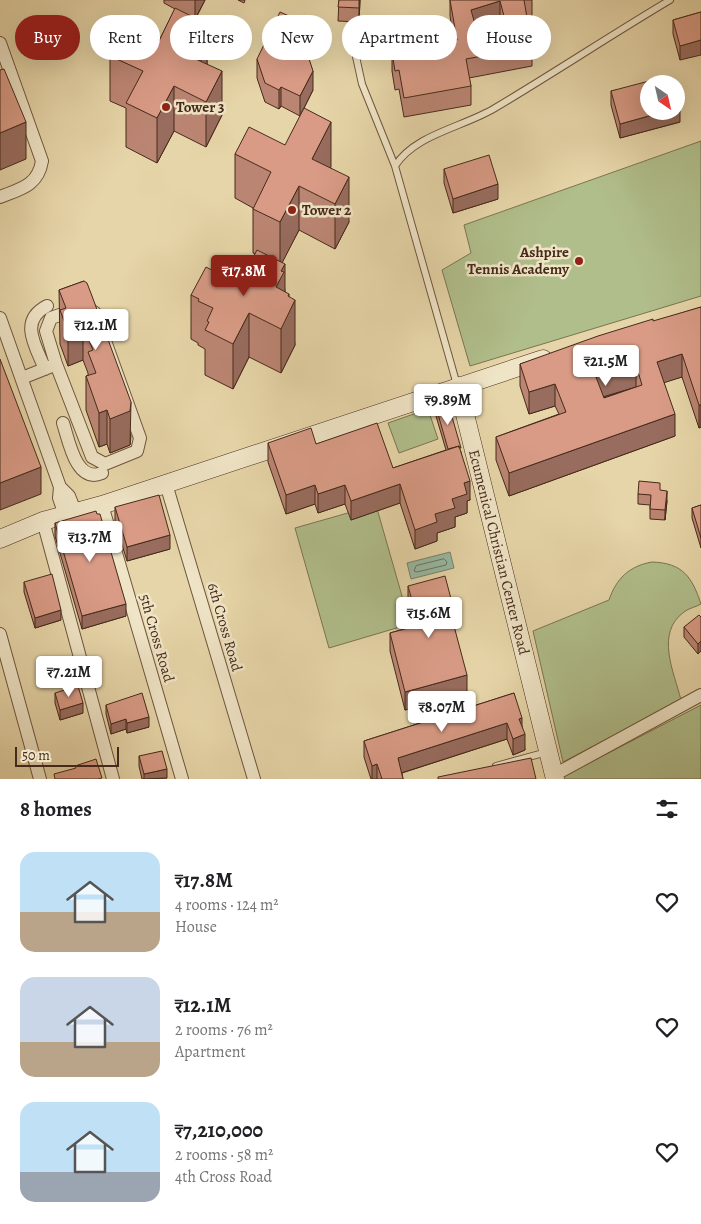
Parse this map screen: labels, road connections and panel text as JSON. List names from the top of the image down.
{
  "streets": {
    "street": ["Ecumenical Christian Center Road", "6th Cross Road", "5th Cross Road"]
  },
  "places": ["Tower 3", "Tower 2", "Ashpire Tennis Academy"],
  "scale_bar": "50 m",
  "north": "bottom right",
  "page": {
    "chip": [
      "Buy",
      "Rent",
      "Filters",
      "New",
      "Apartment",
      "House"
    ],
    "price": [
      "₹17.8M",
      "₹12.1M",
      "₹21.5M",
      "₹9.89M",
      "₹13.7M",
      "₹15.6M",
      "₹7.21M",
      "₹8.07M"
    ],
    "scale": "50 m",
    "heading": "8 homes",
    "list": [
      {
        "name": "₹17.8M",
        "note": "4 rooms · 124 m² · House"
      },
      {
        "name": "₹12.1M",
        "note": "2 rooms · 76 m² · Apartment"
      },
      {
        "name": "₹7,210,000",
        "note": "2 rooms · 58 m² · 4th Cross Road"
      }
    ]
  }
}
